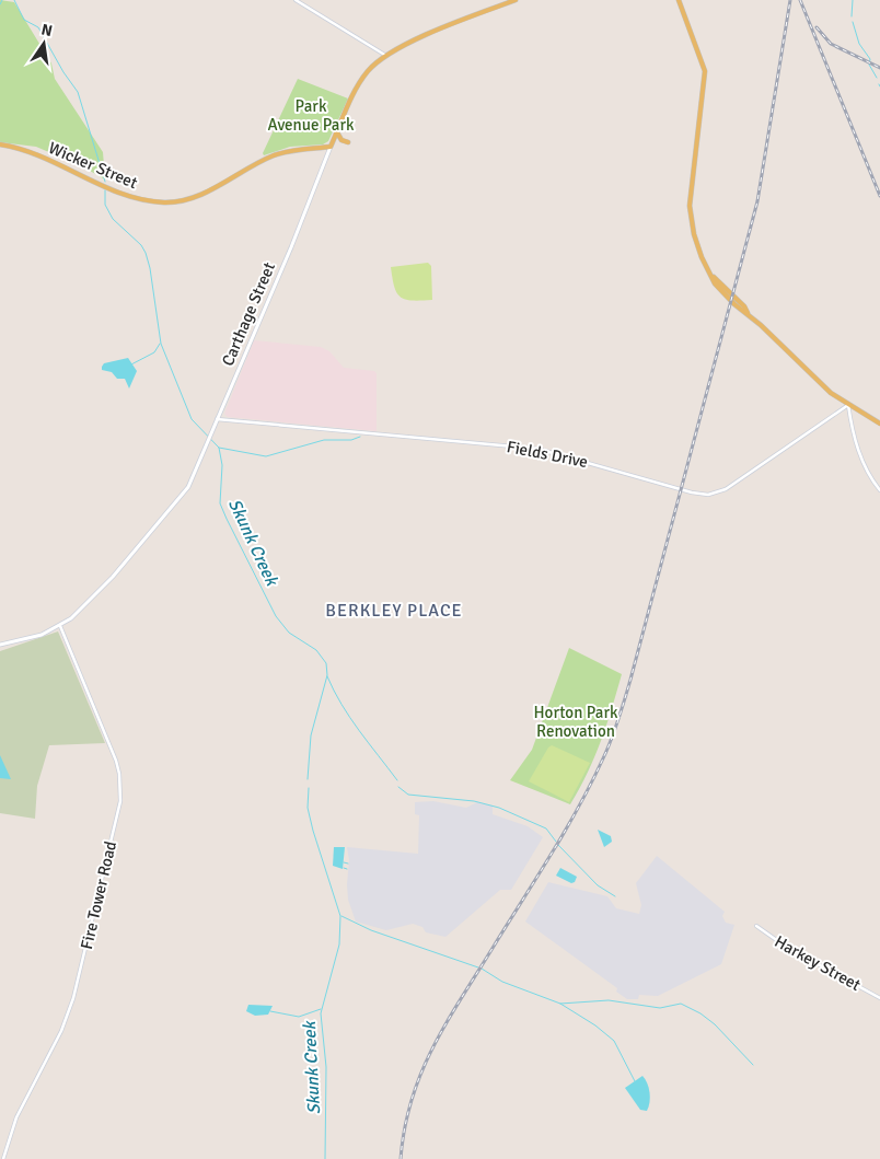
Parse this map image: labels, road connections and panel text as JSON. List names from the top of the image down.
{
  "streets": {
    "main road": ["Wicker Street", "Carthage Street"],
    "street": ["Fields Drive", "Fire Tower Road", "Harkey Street"]
  },
  "crossings": [
    ["Wicker Street", "Carthage Street"],
    ["Carthage Street", "Fields Drive"],
    ["Carthage Street", "Fire Tower Road"]
  ],
  "districts": ["BERKLEY PLACE"],
  "water": ["Skunk Creek"],
  "parks": ["Park Avenue Park", "Horton Park Renovation"],
  "north": "top"
}
